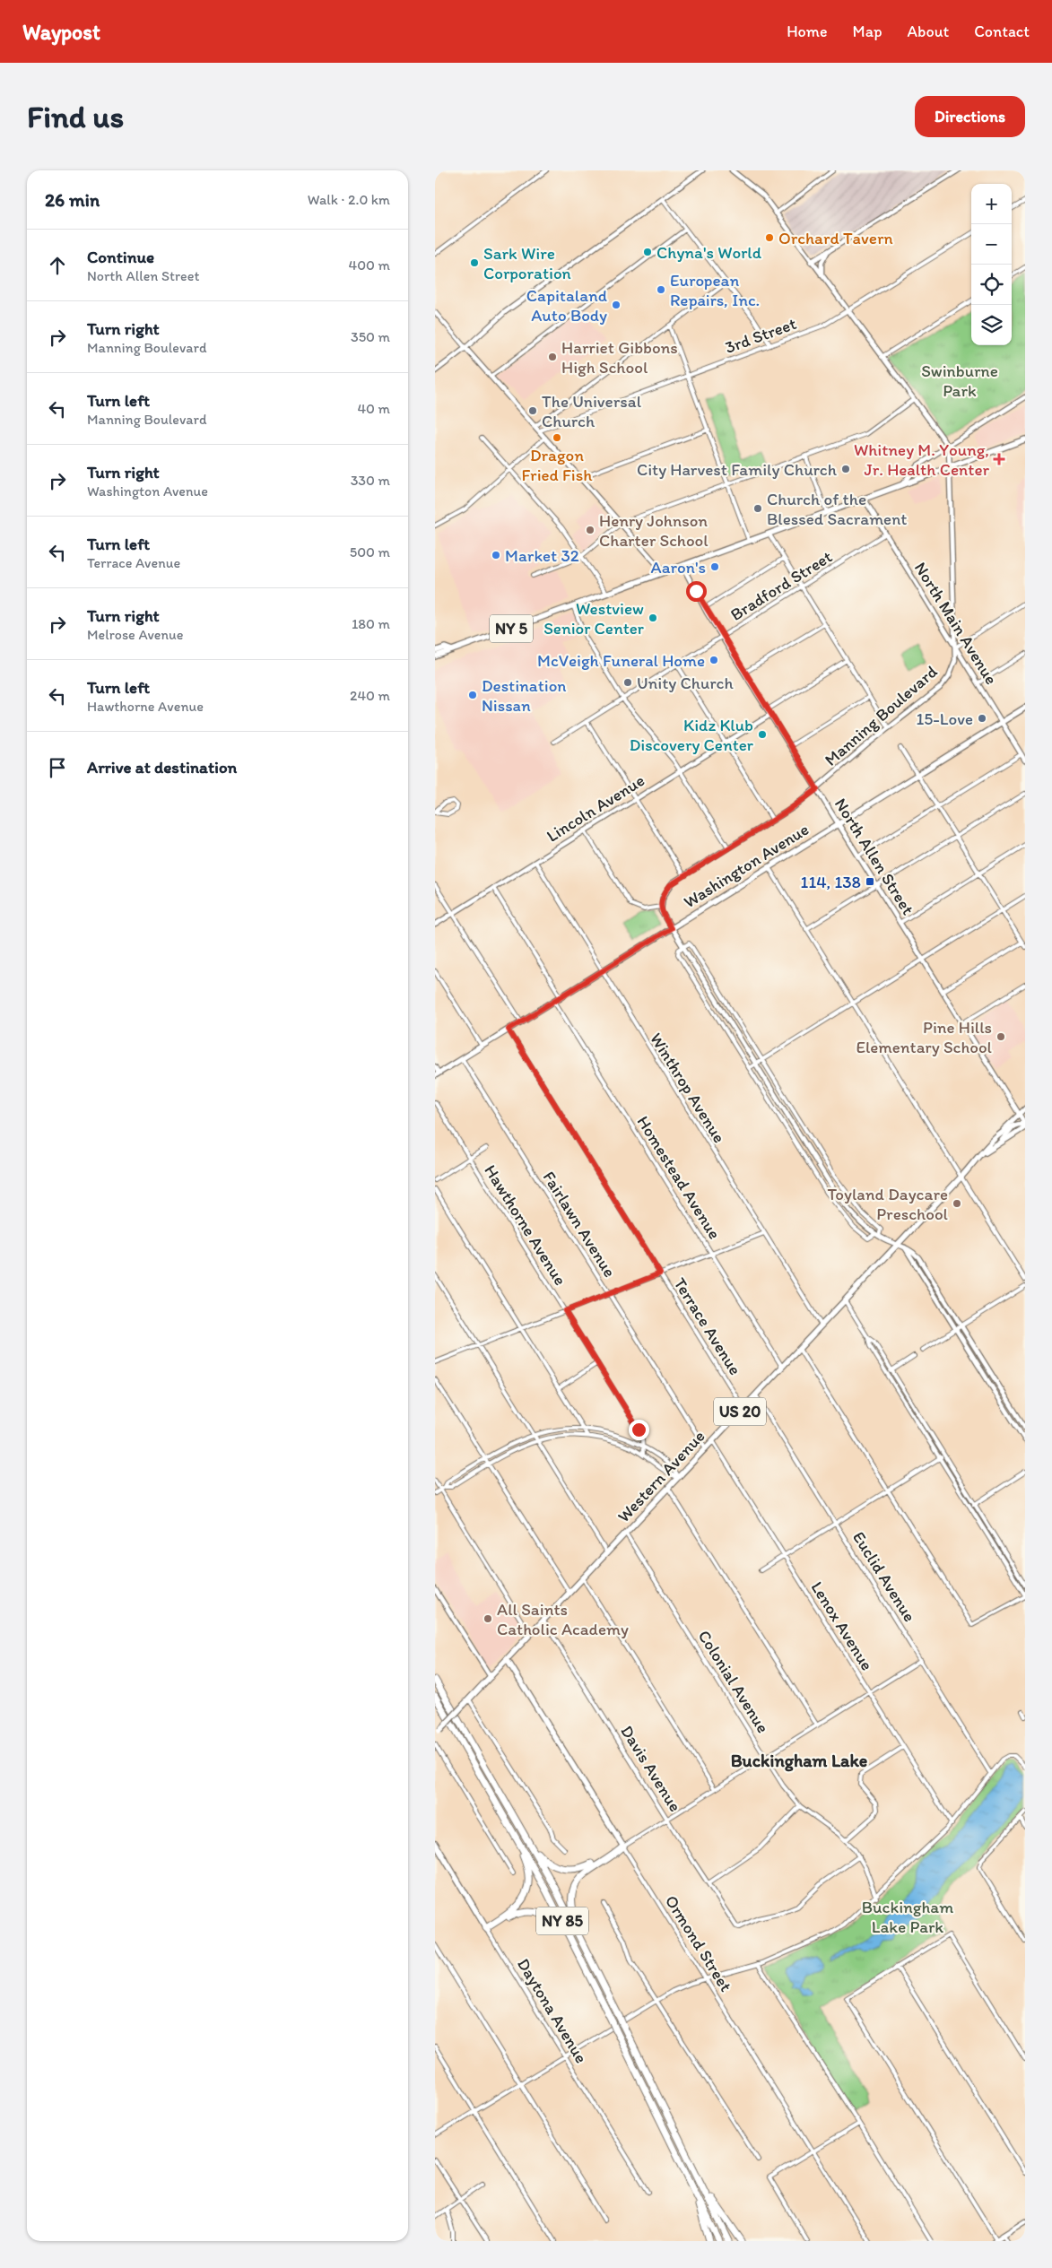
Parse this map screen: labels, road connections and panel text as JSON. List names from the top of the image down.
{
  "streets": {
    "highway": ["NY 85"],
    "main road": [
      "NY 5",
      "Washington Avenue",
      "US 20",
      "Western Avenue",
      "Ormond Street",
      "Daytona Avenue"
    ],
    "street": [
      "3rd Street",
      "Bradford Street",
      "North Main Avenue",
      "Manning Boulevard",
      "Lincoln Avenue",
      "North Allen Street",
      "Winthrop Avenue",
      "Homestead Avenue",
      "Fairlawn Avenue",
      "Hawthorne Avenue",
      "Terrace Avenue",
      "Euclid Avenue",
      "Lenox Avenue",
      "Colonial Avenue",
      "Davis Avenue"
    ]
  },
  "crossings": [
    ["Bradford Street", "North Main Avenue"],
    ["Bradford Street", "North Allen Street"],
    ["North Main Avenue", "NY 5"],
    ["North Main Avenue", "Manning Boulevard"],
    ["North Main Avenue", "Washington Avenue"],
    ["NY 5", "Manning Boulevard"],
    ["NY 5", "North Allen Street"],
    ["Manning Boulevard", "North Allen Street"],
    ["Lincoln Avenue", "North Allen Street"],
    ["Lincoln Avenue", "Winthrop Avenue"],
    ["North Allen Street", "Washington Avenue"],
    ["North Allen Street", "US 20"],
    ["North Allen Street", "Western Avenue"],
    ["Washington Avenue", "Winthrop Avenue"],
    ["Washington Avenue", "Homestead Avenue"],
    ["Washington Avenue", "Fairlawn Avenue"],
    ["Washington Avenue", "Terrace Avenue"],
    ["Winthrop Avenue", "Western Avenue"],
    ["Homestead Avenue", "Western Avenue"],
    ["Fairlawn Avenue", "Western Avenue"],
    ["Terrace Avenue", "Western Avenue"],
    ["US 20", "Western Avenue"],
    ["Western Avenue", "Euclid Avenue"],
    ["Western Avenue", "Lenox Avenue"],
    ["Western Avenue", "Colonial Avenue"],
    ["Western Avenue", "Davis Avenue"],
    ["Western Avenue", "Ormond Street"],
    ["Colonial Avenue", "Davis Avenue"]
  ],
  "districts": ["Buckingham Lake"],
  "parks": ["Swinburne Park", "Buckingham Lake Park"],
  "places": {
    "other": [
      "Orchard Tavern",
      "Chyna's World",
      "Sark Wire Corporation",
      "European Repairs, Inc.",
      "Capitaland Auto Body",
      "Harriet Gibbons High School",
      "The Universal Church",
      "Dragon Fried Fish",
      "City Harvest Family Church",
      "Church of the Blessed Sacrament",
      "Henry Johnson Charter School",
      "Market 32",
      "Aaron's",
      "Westview Senior Center",
      "McVeigh Funeral Home",
      "Unity Church",
      "Destination Nissan",
      "15-Love",
      "Kidz Klub Discovery Center",
      "Pine Hills Elementary School",
      "Toyland Daycare Preschool",
      "All Saints Catholic Academy"
    ],
    "health": ["Whitney M. Young, Jr. Health Center"],
    "transit": ["114, 138"]
  },
  "page": {
    "header": "Waypost",
    "nav": [
      "Home",
      "Map",
      "About",
      "Contact"
    ],
    "buttons": "Directions",
    "title": "Find us",
    "heading": ["26 min", "Walk · 2.0 km"],
    "map_buttons": ["+", "−"],
    "list": [
      ["Continue", "North Allen Street", "400 m"],
      ["Turn right", "Manning Boulevard", "350 m"],
      ["Turn left", "Manning Boulevard", "40 m"],
      ["Turn right", "Washington Avenue", "330 m"],
      ["Turn left", "Terrace Avenue", "500 m"],
      ["Turn right", "Melrose Avenue", "180 m"],
      ["Turn left", "Hawthorne Avenue", "240 m"],
      "Arrive at destination"
    ]
  }
}
